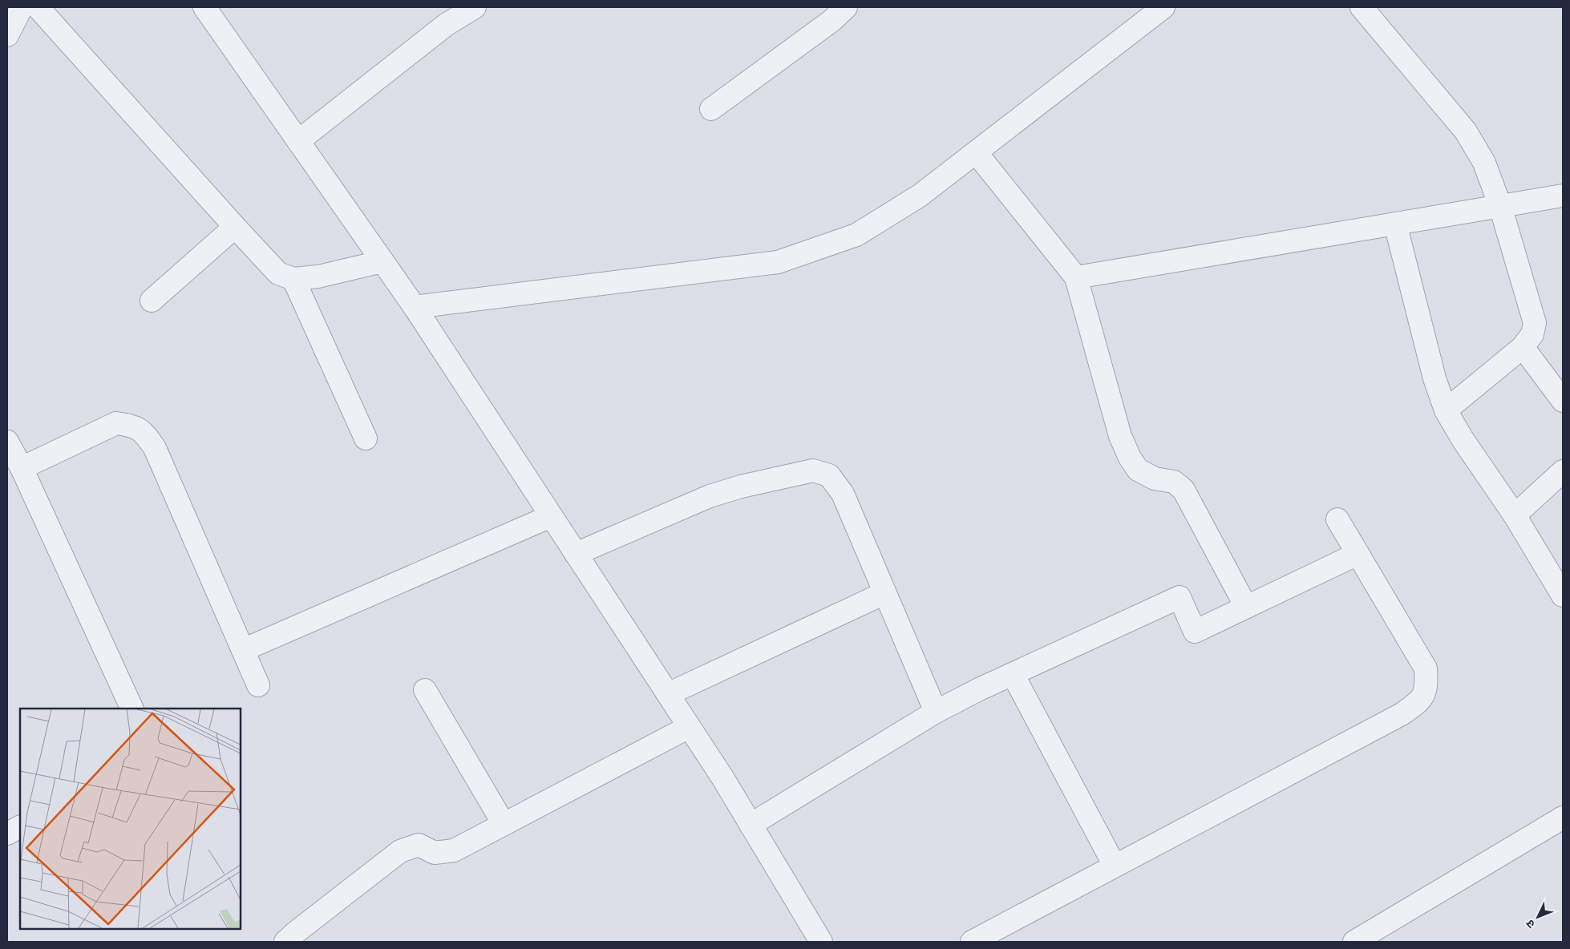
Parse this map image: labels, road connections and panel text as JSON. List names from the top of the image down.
{
  "north": "bottom left"
}
